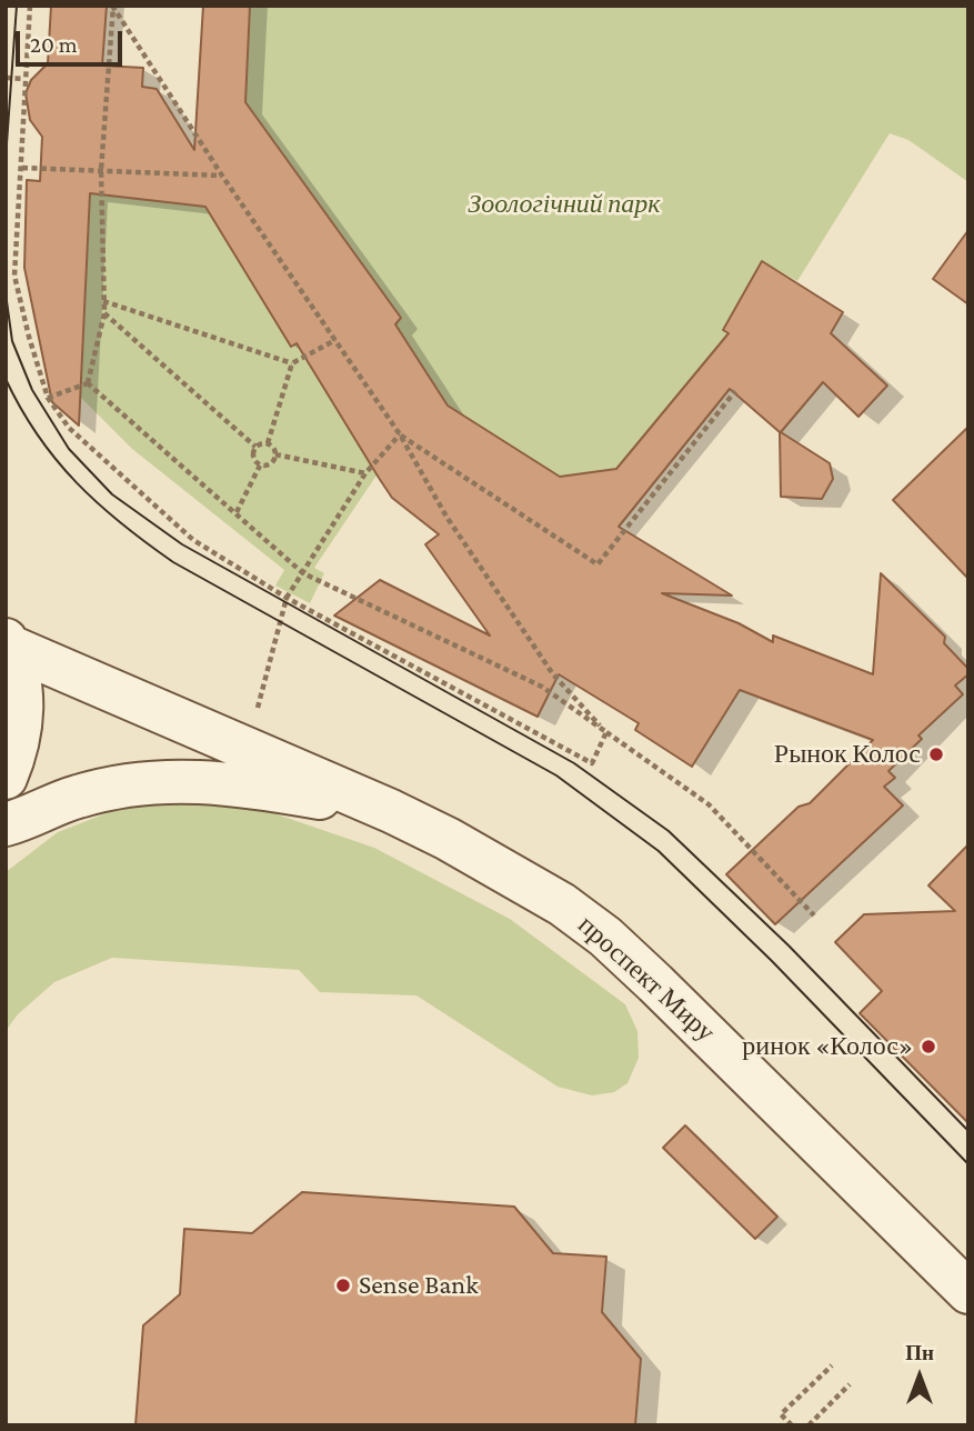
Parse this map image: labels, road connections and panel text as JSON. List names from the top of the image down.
{
  "streets": {
    "main road": ["проспект Миру"]
  },
  "parks": ["Зоологічний парк"],
  "places": ["Рынок Колос", "ринок «Колос»", "Sense Bank"],
  "scale_bar": "20 m",
  "north": "top"
}
